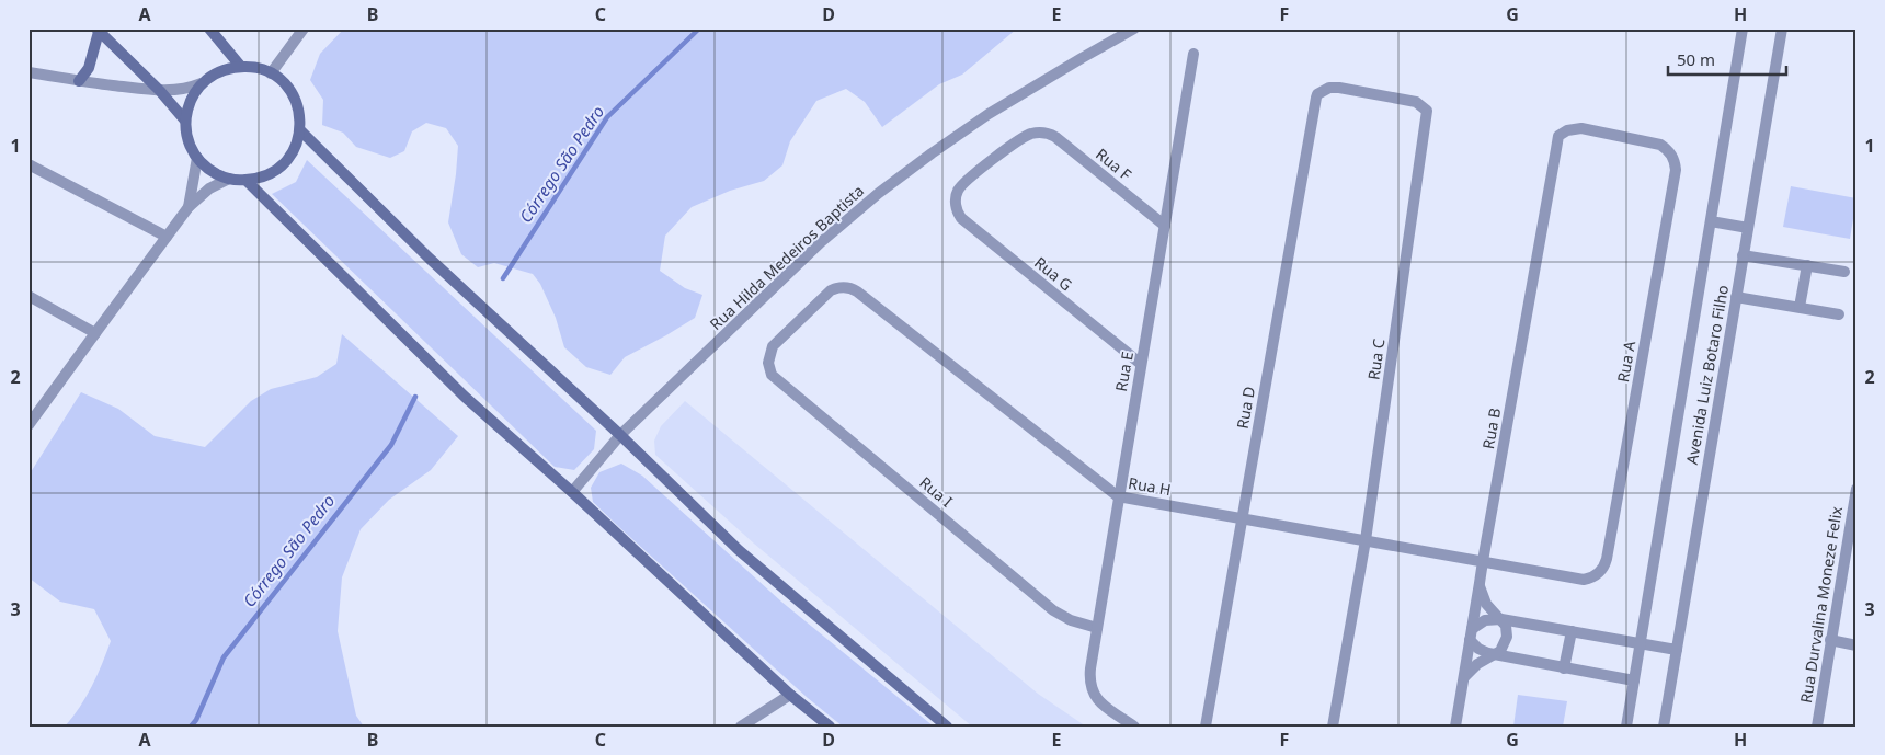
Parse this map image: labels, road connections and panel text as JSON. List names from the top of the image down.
{
  "streets": {
    "street": [
      "Rua F",
      "Rua Hilda Medeiros Baptista",
      "Rua G",
      "Rua C",
      "Rua A",
      "Rua E",
      "Avenida Luiz Botaro Filho",
      "Rua D",
      "Rua B",
      "Rua H",
      "Rua I",
      "Rua Durvalina Moneze Felix"
    ]
  },
  "crossings": [
    ["Rua F", "Rua G"],
    ["Rua F", "Rua E"],
    ["Rua G", "Rua E"],
    ["Rua C", "Rua D"],
    ["Rua C", "Rua H"],
    ["Rua A", "Rua B"],
    ["Rua A", "Rua H"],
    ["Rua E", "Rua H"],
    ["Rua E", "Rua I"],
    ["Rua D", "Rua H"],
    ["Rua B", "Rua H"],
    ["Rua H", "Rua I"]
  ],
  "water": ["Córrego São Pedro"],
  "scale_bar": "50 m",
  "grid": {
    "columns": [
      "A",
      "B",
      "C",
      "D",
      "E",
      "F",
      "G",
      "H"
    ],
    "rows": ["1", "2", "3"]
  }
}
